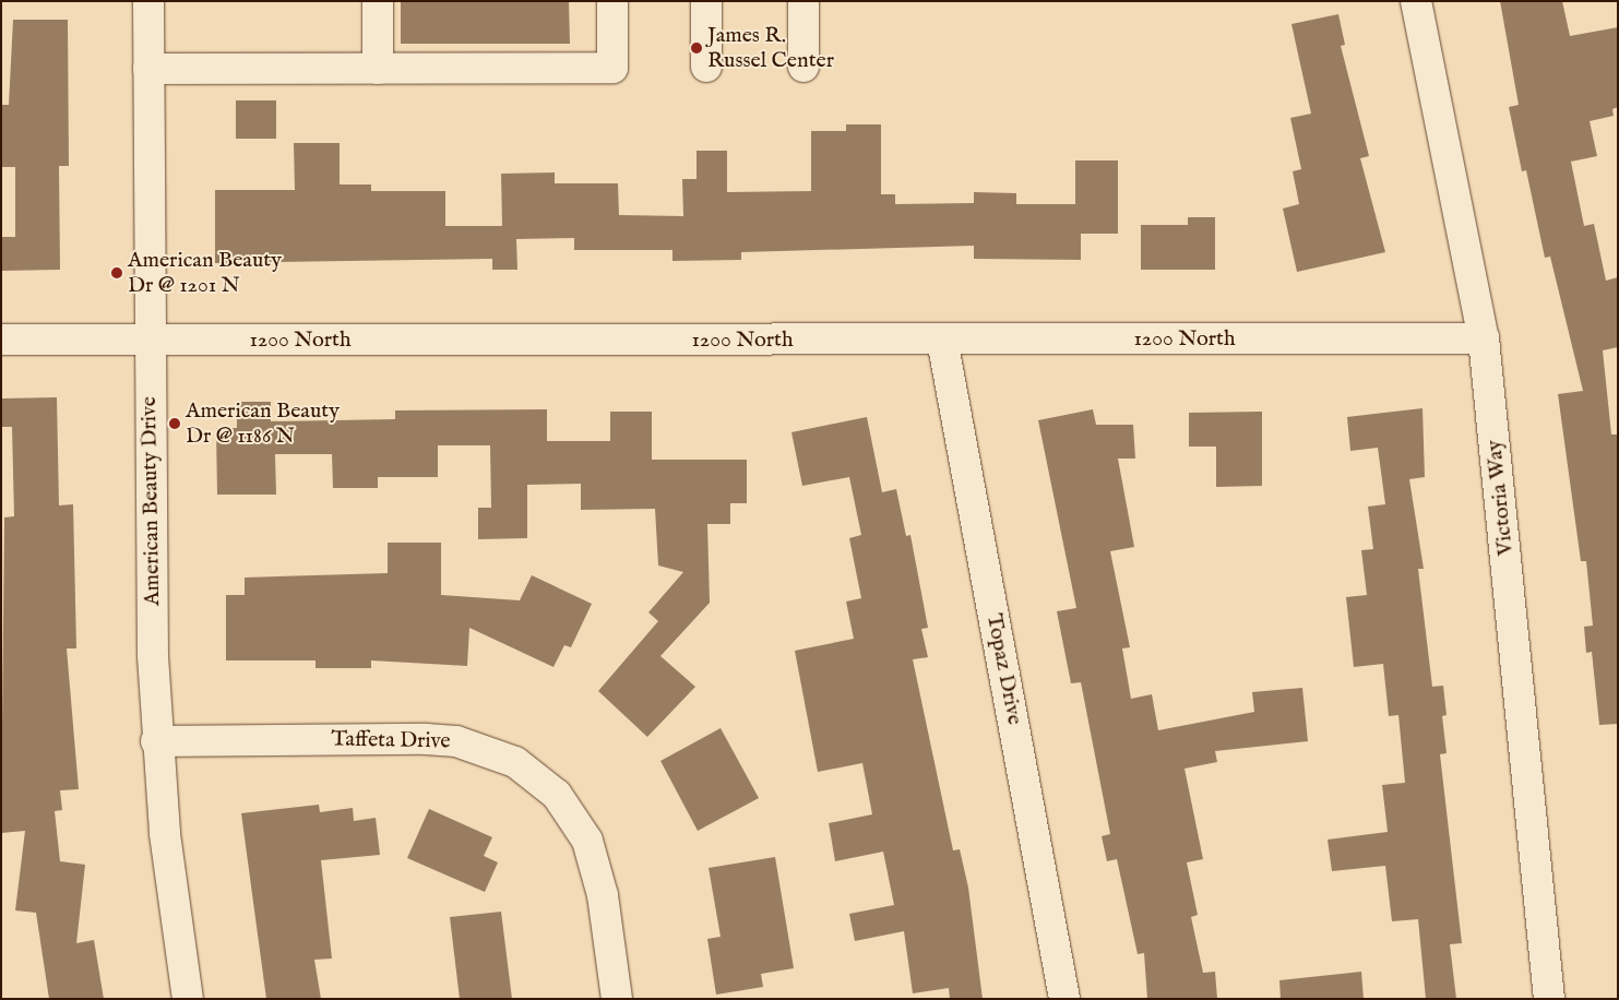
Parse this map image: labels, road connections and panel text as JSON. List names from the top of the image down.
{
  "streets": {
    "street": [
      "1200 North",
      "Victoria Way",
      "American Beauty Drive",
      "Topaz Drive",
      "Taffeta Drive"
    ]
  },
  "crossings": [
    ["1200 North", "Victoria Way"],
    ["1200 North", "American Beauty Drive"],
    ["1200 North", "Topaz Drive"],
    ["American Beauty Drive", "Taffeta Drive"]
  ],
  "places": ["James R. Russel Center", "American Beauty Dr @ 1201 N", "American Beauty Dr @ 1186 N"]
}
